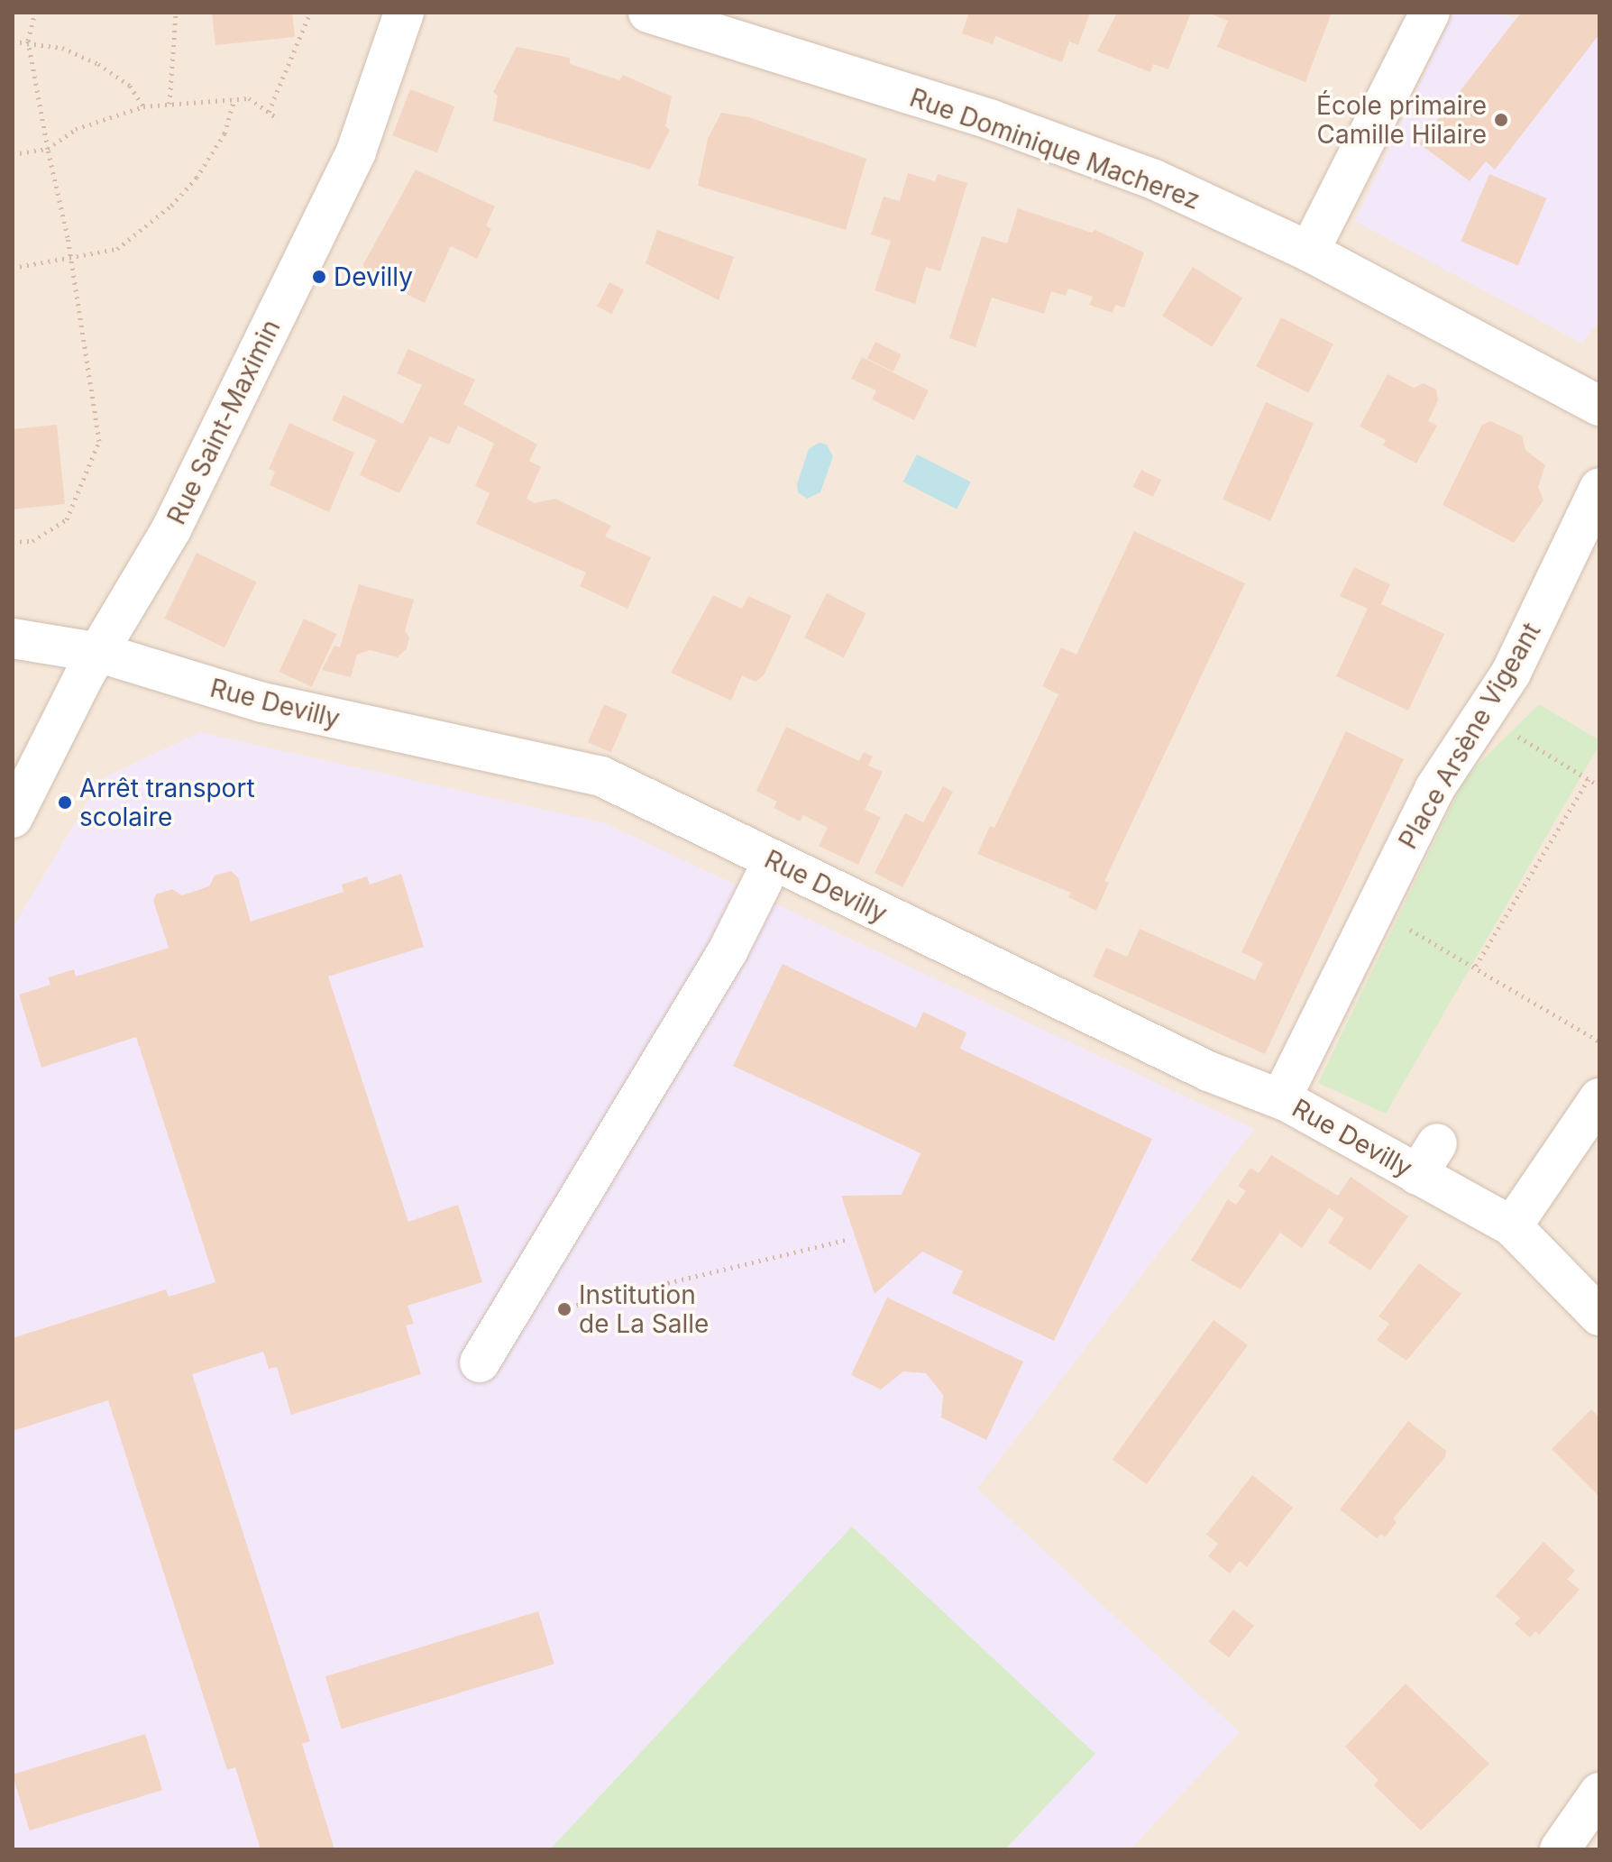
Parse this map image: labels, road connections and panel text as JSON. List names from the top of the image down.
{
  "streets": {
    "street": [
      "Rue Dominique Macherez",
      "Rue Saint-Maximin",
      "Rue Devilly",
      "Place Arsène Vigeant"
    ]
  },
  "crossings": [
    ["Rue Saint-Maximin", "Rue Devilly"],
    ["Rue Devilly", "Place Arsène Vigeant"]
  ],
  "places": [
    "École primaire Camille Hilaire",
    "Devilly",
    "Arrêt transport scolaire",
    "Institution de La Salle"
  ]
}
